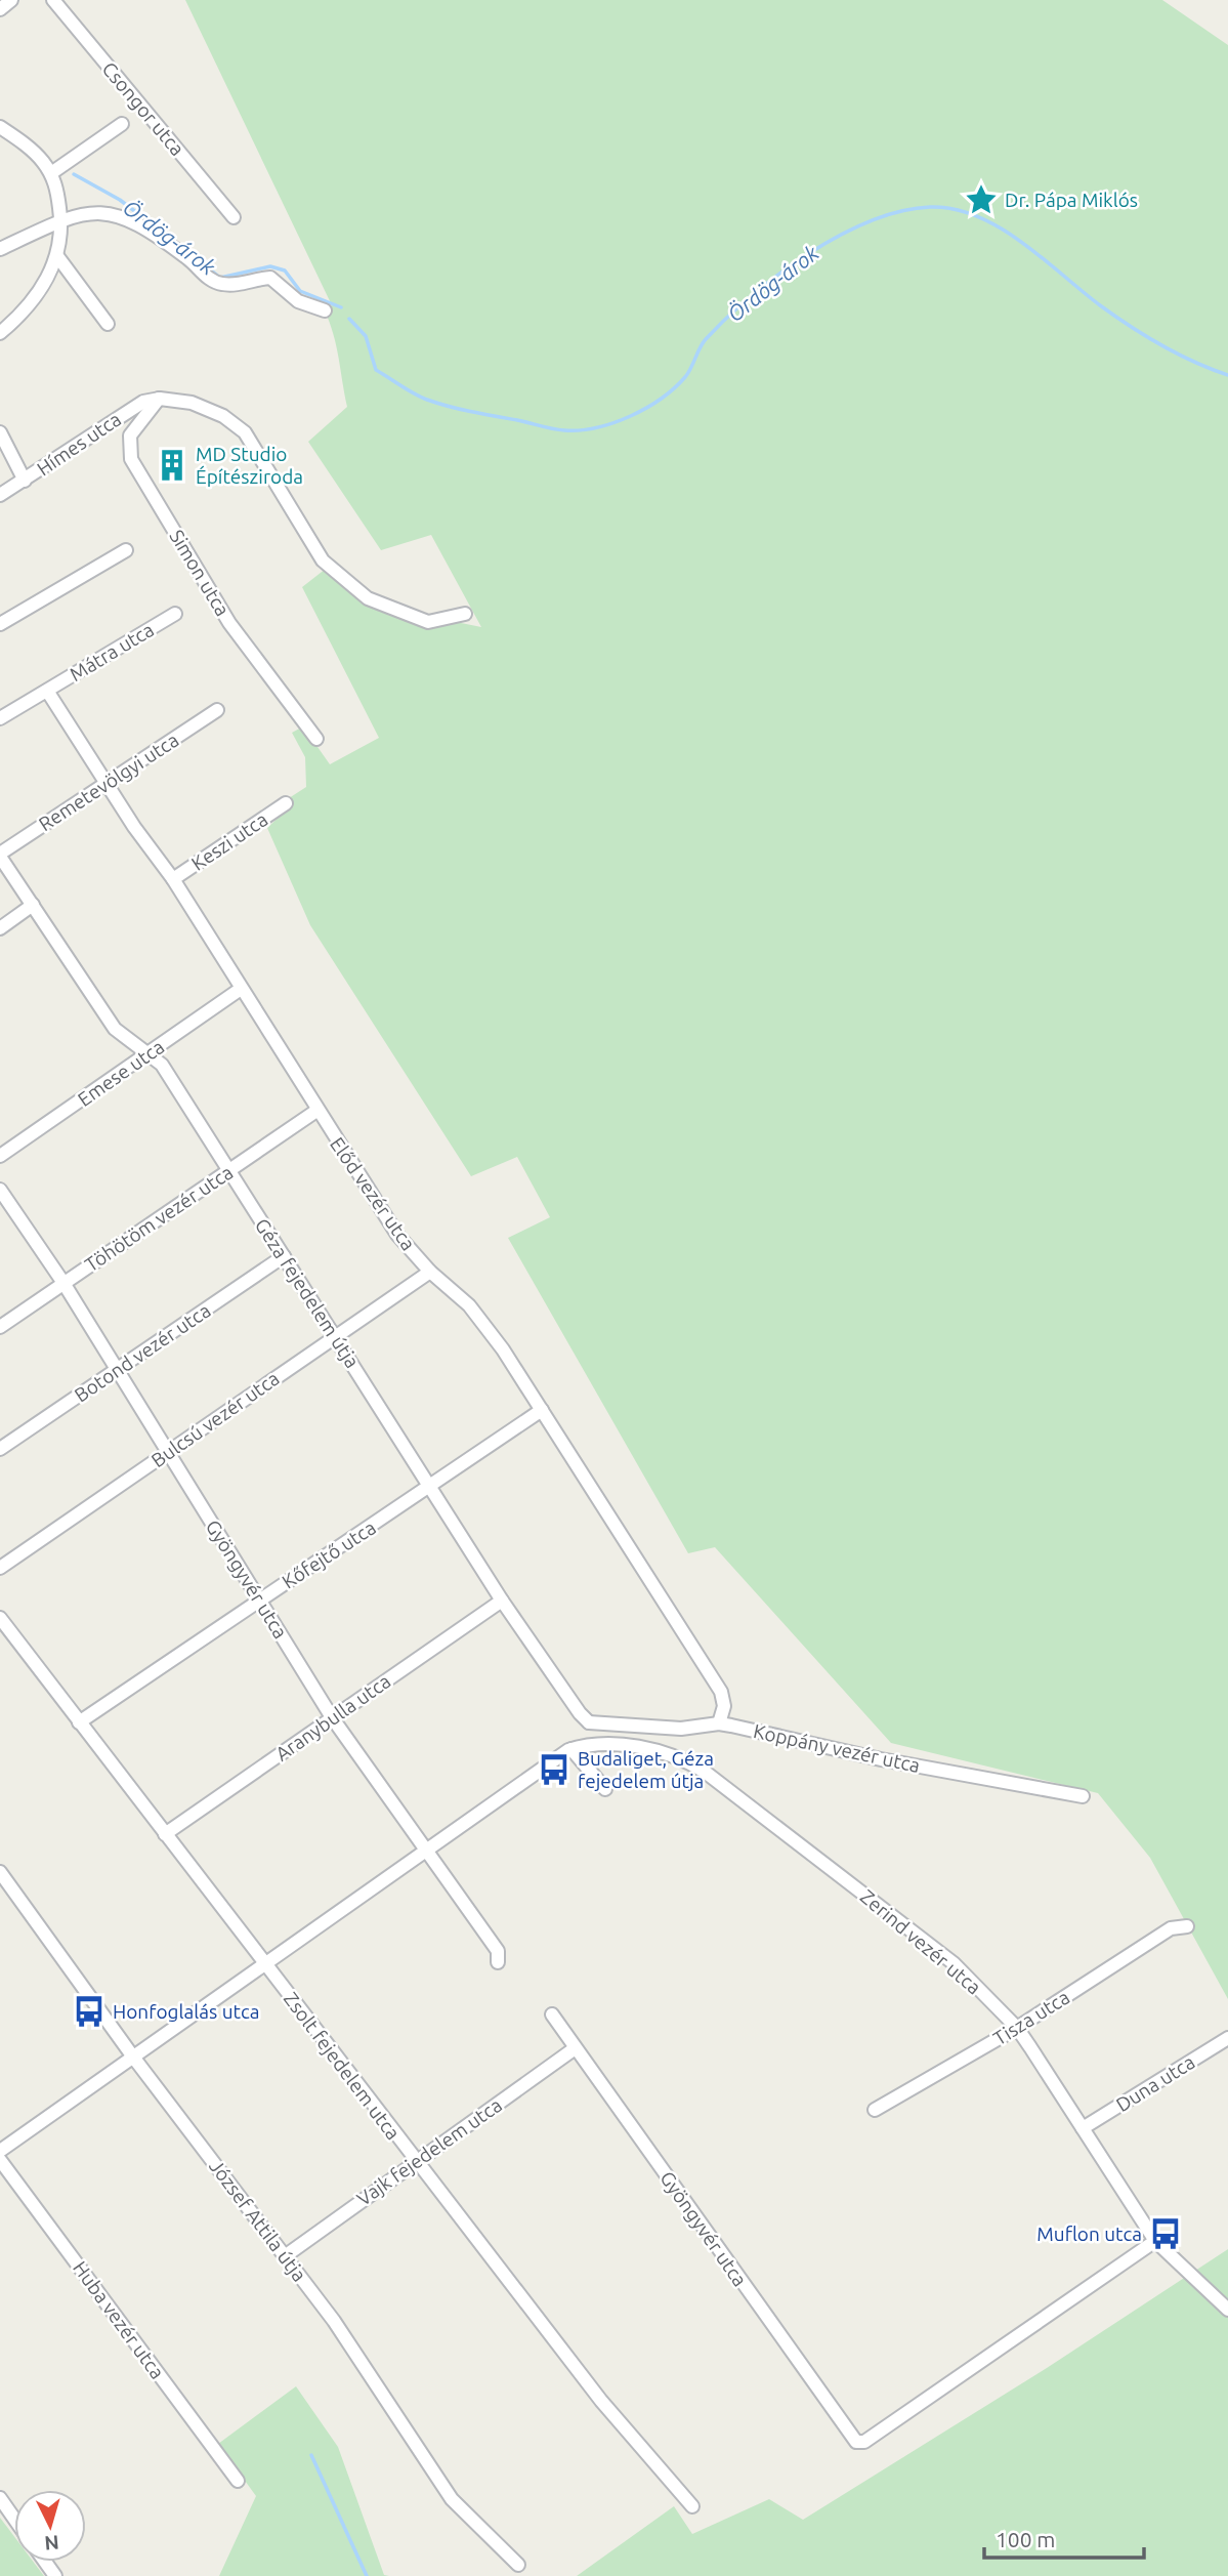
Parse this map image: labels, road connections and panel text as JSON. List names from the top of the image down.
{
  "streets": {
    "street": [
      "Csongor utca",
      "Hímes utca",
      "Simon utca",
      "Mátra utca",
      "Remetevölgyi utca",
      "Keszi utca",
      "Emese utca",
      "Előd vezér utca",
      "Töhötöm vezér utca",
      "Géza fejedelem útja",
      "Botond vezér utca",
      "Bulcsú vezér utca",
      "Kőfejtő utca",
      "Gyöngyvér utca",
      "Aranybulla utca",
      "Koppány vezér utca",
      "Zerind vezér utca",
      "Tisza utca",
      "Zsolt fejedelem utca",
      "Duna utca",
      "Vajk fejedelem utca",
      "József Attila útja",
      "Huba vezér utca"
    ]
  },
  "crossings": [
    ["Hímes utca", "Simon utca"],
    ["Mátra utca", "Előd vezér utca"],
    ["Remetevölgyi utca", "Előd vezér utca"],
    ["Remetevölgyi utca", "Géza fejedelem útja"],
    ["Keszi utca", "Előd vezér utca"],
    ["Emese utca", "Előd vezér utca"],
    ["Emese utca", "Géza fejedelem útja"],
    ["Előd vezér utca", "Töhötöm vezér utca"],
    ["Előd vezér utca", "Bulcsú vezér utca"],
    ["Előd vezér utca", "Kőfejtő utca"],
    ["Előd vezér utca", "Koppány vezér utca"],
    ["Töhötöm vezér utca", "Géza fejedelem útja"],
    ["Töhötöm vezér utca", "Gyöngyvér utca"],
    ["Géza fejedelem útja", "Botond vezér utca"],
    ["Géza fejedelem útja", "Bulcsú vezér utca"],
    ["Géza fejedelem útja", "Kőfejtő utca"],
    ["Géza fejedelem útja", "Aranybulla utca"],
    ["Géza fejedelem útja", "Koppány vezér utca"],
    ["Botond vezér utca", "Gyöngyvér utca"],
    ["Bulcsú vezér utca", "Gyöngyvér utca"],
    ["Kőfejtő utca", "Gyöngyvér utca"],
    ["Kőfejtő utca", "Zsolt fejedelem utca"],
    ["Gyöngyvér utca", "Aranybulla utca"],
    ["Gyöngyvér utca", "Zerind vezér utca"],
    ["Gyöngyvér utca", "Vajk fejedelem utca"],
    ["Aranybulla utca", "Zsolt fejedelem utca"],
    ["Zerind vezér utca", "Tisza utca"],
    ["Zerind vezér utca", "Duna utca"],
    ["Zsolt fejedelem utca", "Vajk fejedelem utca"],
    ["Vajk fejedelem utca", "József Attila útja"]
  ],
  "water": ["Ördög-árok"],
  "places": {
    "place": ["Dr. Pápa Miklós"],
    "building": ["MD Studio Építésziroda"],
    "bus stop": ["Budaliget, Géza fejedelem útja", "Honfoglalás utca", "Muflon utca"]
  },
  "scale_bar": "100 m",
  "north": "bottom"
}
